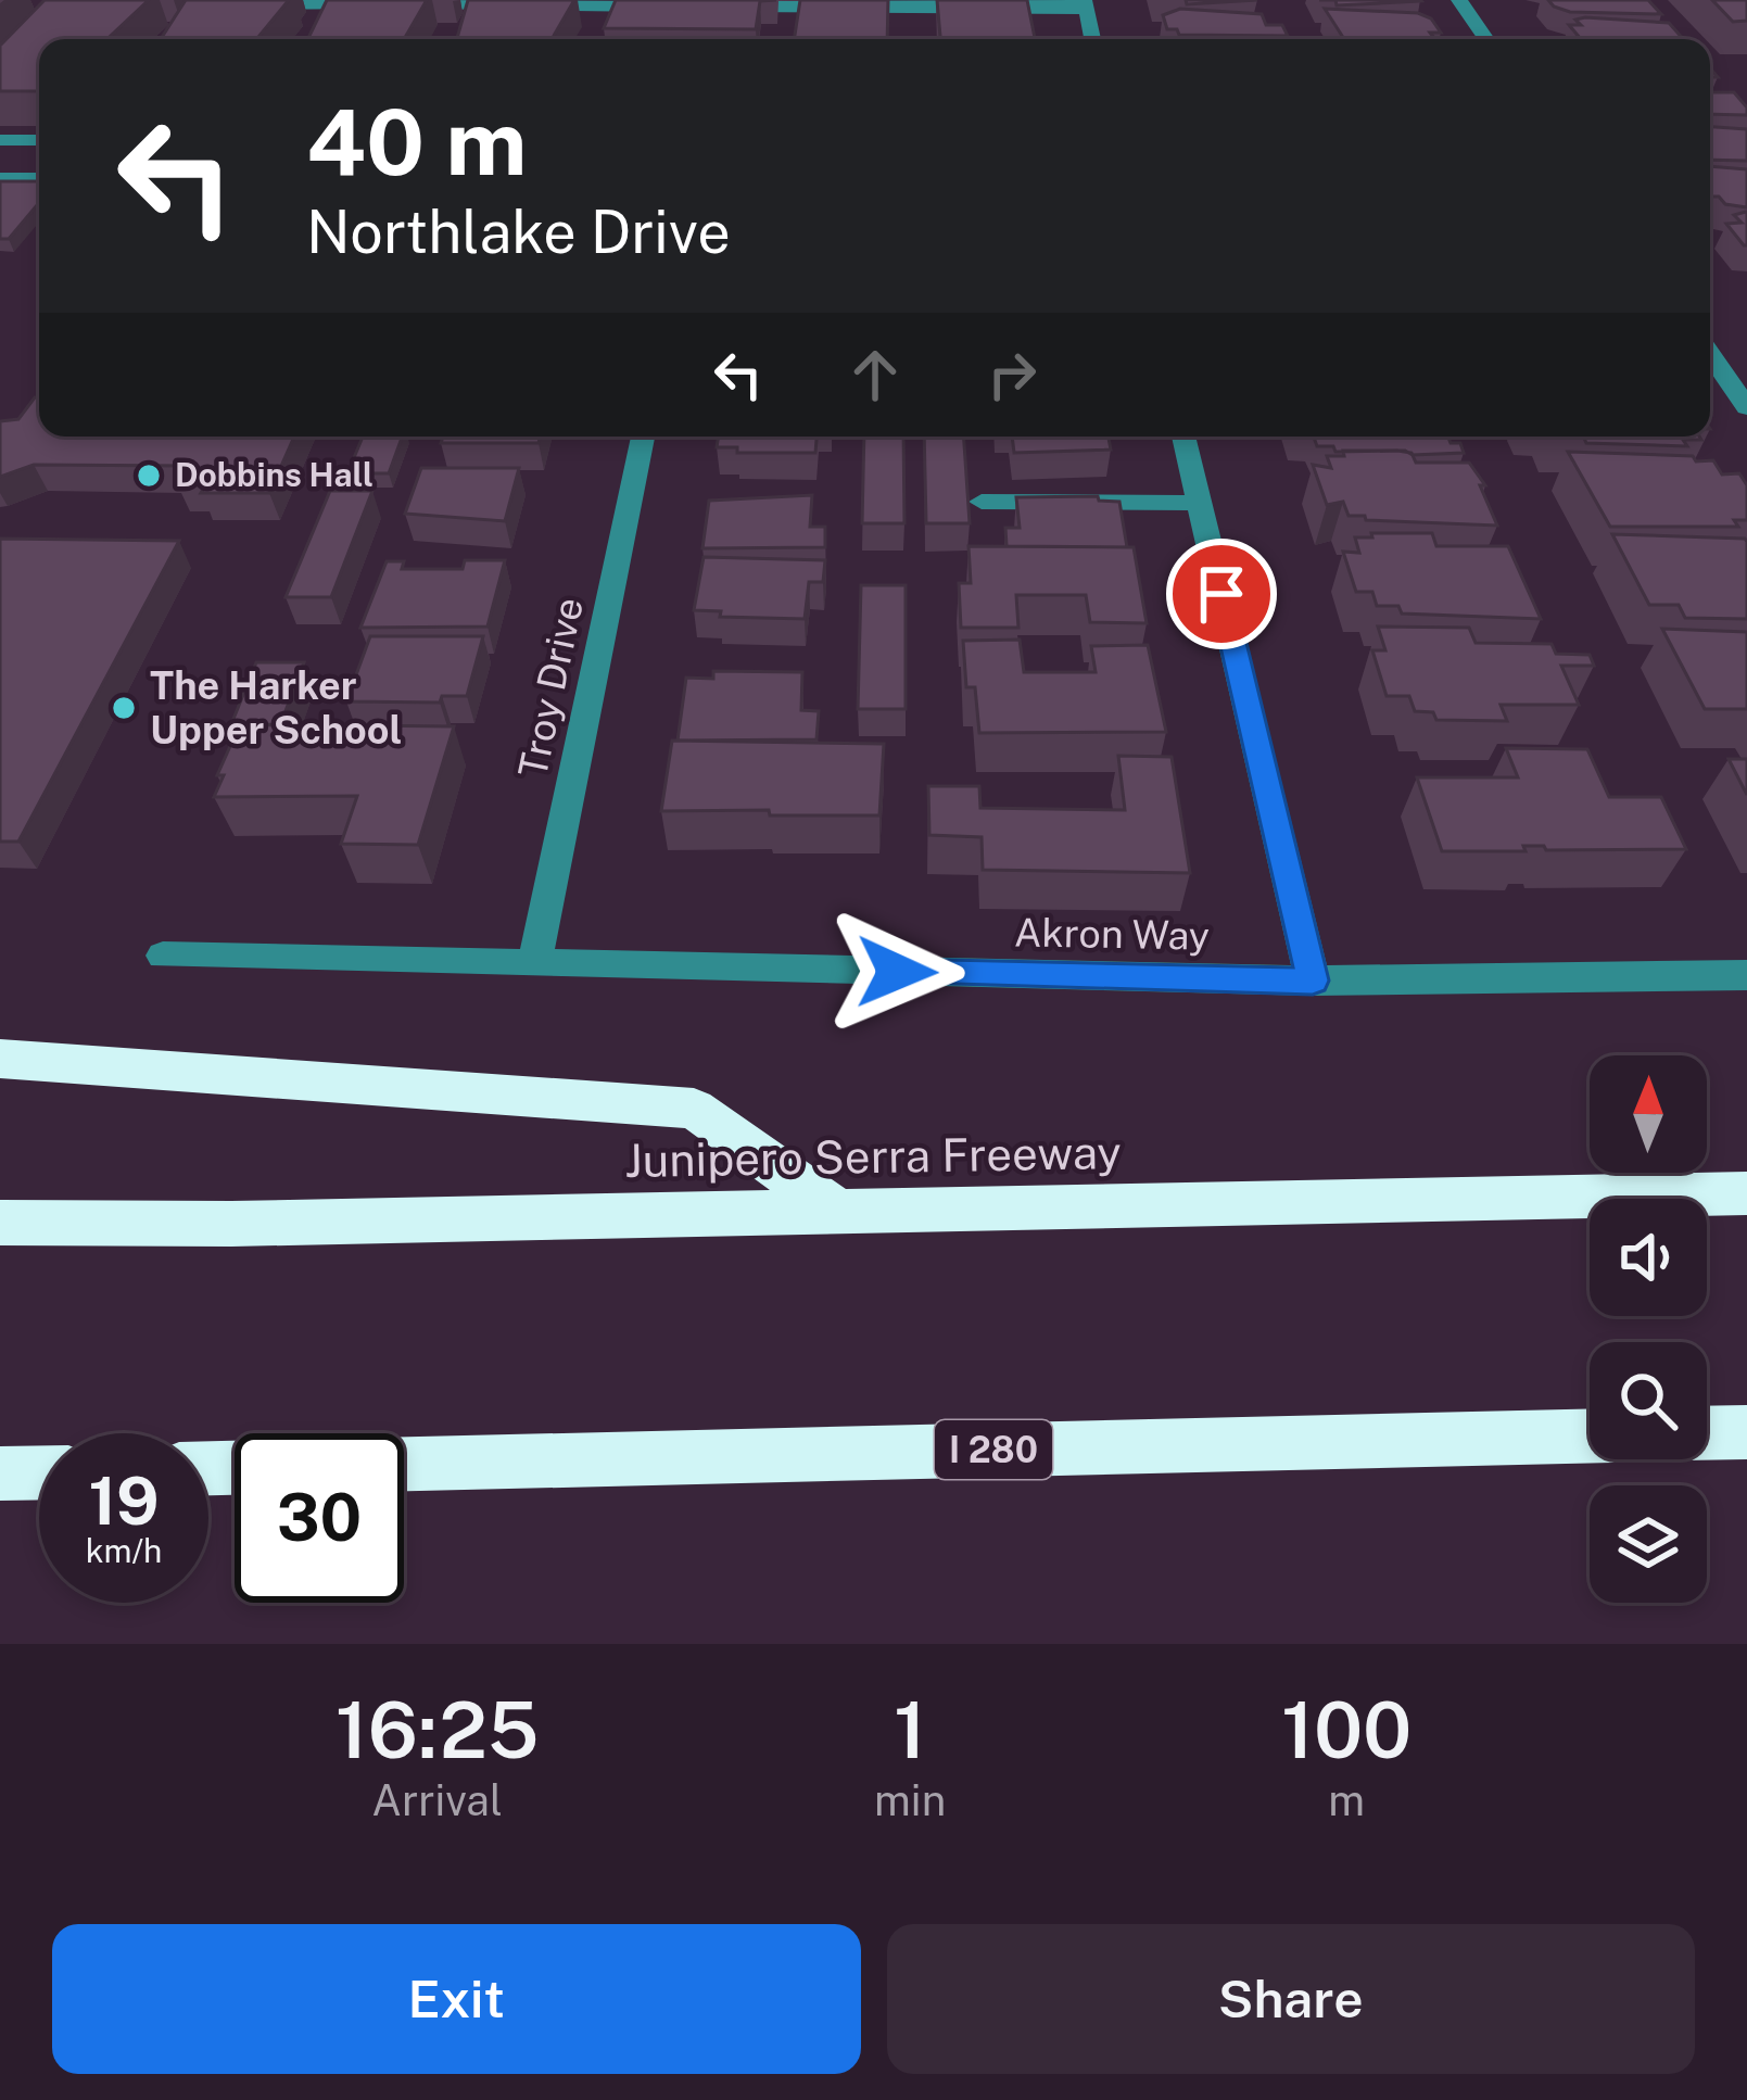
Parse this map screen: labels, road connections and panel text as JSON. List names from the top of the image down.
{
  "streets": {
    "highway": ["Junipero Serra Freeway", "I 280"],
    "street": ["Troy Drive", "Akron Way"]
  },
  "crossings": [
    ["Troy Drive", "Akron Way"]
  ],
  "places": ["Dobbins Hall", "The Harker Upper School"],
  "north": "top",
  "page": {
    "turn": ["40 m", "Northlake Drive"],
    "speed": "19 km/h",
    "limit": "30",
    "eta": [
      "16:25",
      "Arrival",
      "1",
      "min",
      "100",
      "m"
    ],
    "buttons": ["Exit", "Share"]
  }
}
